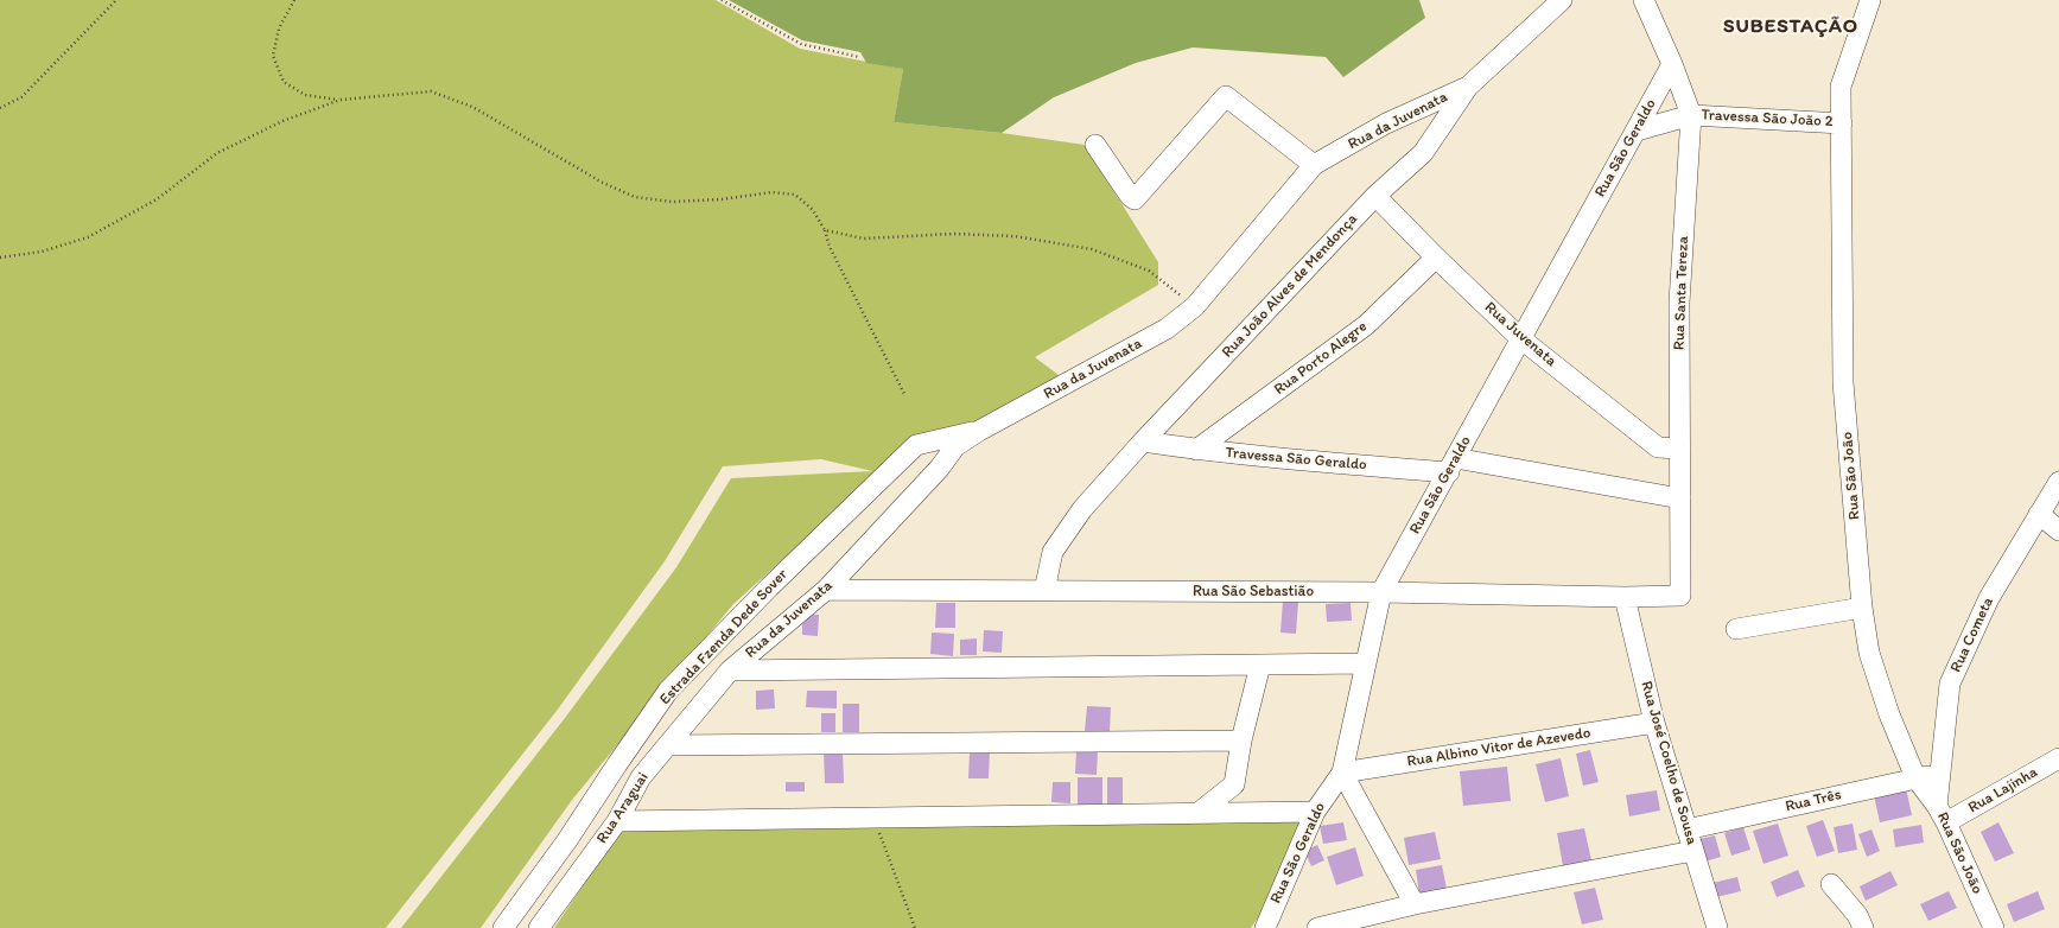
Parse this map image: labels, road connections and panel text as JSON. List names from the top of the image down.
{
  "streets": {
    "street": [
      "Travessa São João 2",
      "Rua da Juvenata",
      "Rua São Geraldo",
      "Rua João Alves de Mendonça",
      "Rua Santa Tereza",
      "Rua Juvenata",
      "Rua Porto Alegre",
      "Travessa São Geraldo",
      "Rua São João",
      "Rua São Sebastião",
      "Rua Cometa",
      "Estrada Fzenda Dede Sover",
      "Rua Albino Vitor de Azevedo",
      "Rua José Coelho de Sousa",
      "Rua Lajinha",
      "Rua Três",
      "Rua Araguai"
    ]
  },
  "crossings": [
    ["Travessa São João 2", "Rua São Geraldo"],
    ["Travessa São João 2", "Rua Santa Tereza"],
    ["Travessa São João 2", "Rua São João"],
    ["Rua da Juvenata", "Rua João Alves de Mendonça"],
    ["Rua da Juvenata", "Rua São Sebastião"],
    ["Rua da Juvenata", "Estrada Fzenda Dede Sover"],
    ["Rua da Juvenata", "Rua Araguai"],
    ["Rua São Geraldo", "Rua Santa Tereza"],
    ["Rua São Geraldo", "Rua Juvenata"],
    ["Rua São Geraldo", "Travessa São Geraldo"],
    ["Rua São Geraldo", "Rua São Sebastião"],
    ["Rua São Geraldo", "Rua Albino Vitor de Azevedo"],
    ["Rua João Alves de Mendonça", "Rua Juvenata"],
    ["Rua João Alves de Mendonça", "Travessa São Geraldo"],
    ["Rua João Alves de Mendonça", "Rua São Sebastião"],
    ["Rua Santa Tereza", "Rua Juvenata"],
    ["Rua Santa Tereza", "Travessa São Geraldo"],
    ["Rua Santa Tereza", "Rua São Sebastião"],
    ["Rua Juvenata", "Rua Porto Alegre"],
    ["Rua Porto Alegre", "Travessa São Geraldo"],
    ["Rua São João", "Rua Cometa"],
    ["Rua São João", "Rua Lajinha"],
    ["Rua São João", "Rua Três"],
    ["Rua São Sebastião", "Rua José Coelho de Sousa"],
    ["Rua Cometa", "Rua Lajinha"],
    ["Rua Cometa", "Rua Três"],
    ["Rua Albino Vitor de Azevedo", "Rua José Coelho de Sousa"],
    ["Rua José Coelho de Sousa", "Rua Três"]
  ],
  "districts": ["SUBESTAÇÃO"]
}
